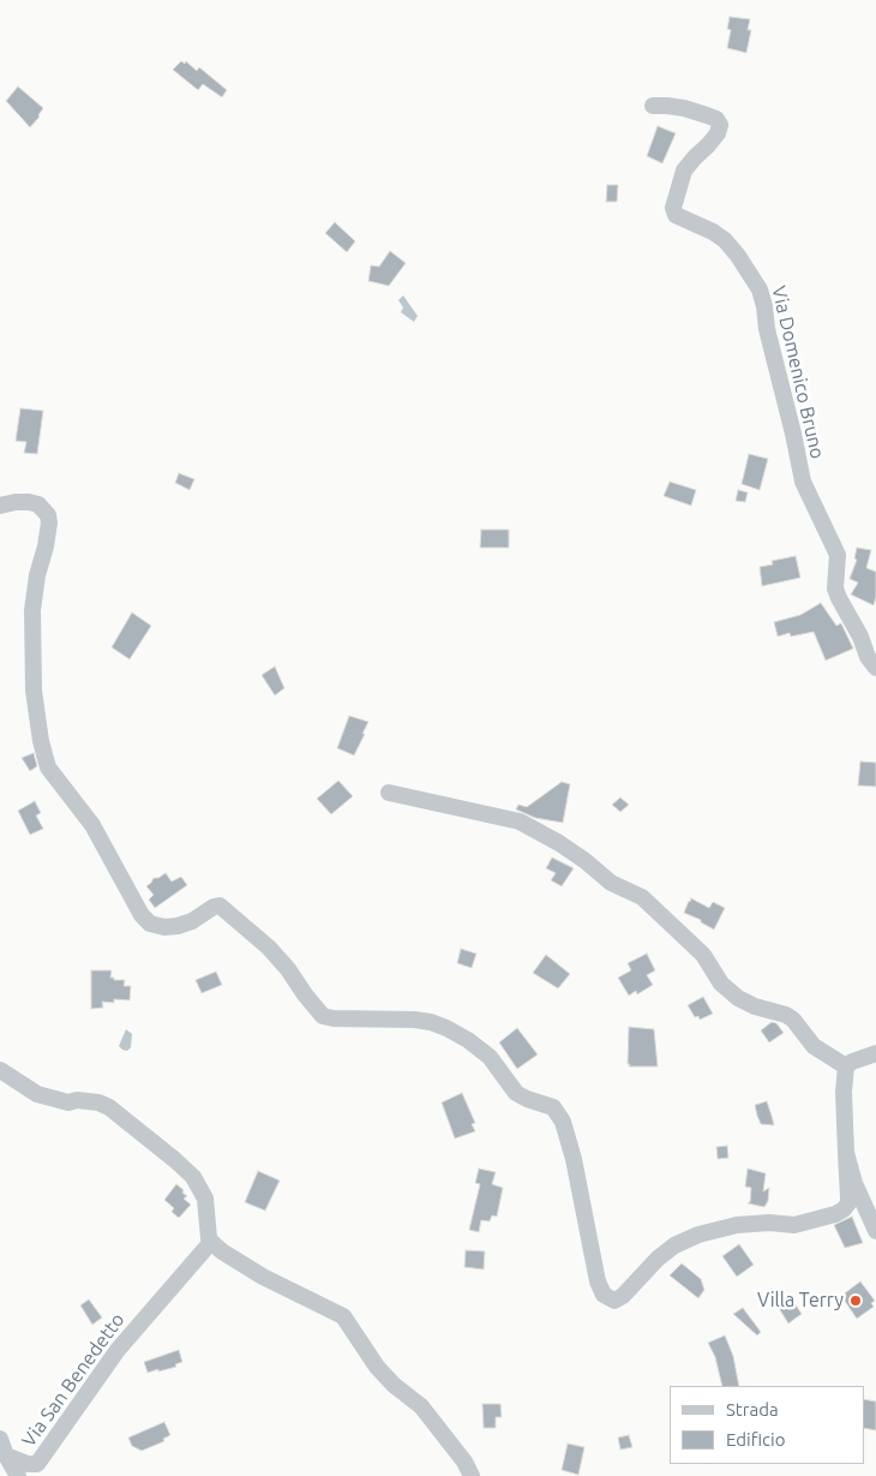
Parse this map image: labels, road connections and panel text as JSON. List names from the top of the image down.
{
  "streets": {
    "street": ["Via Domenico Bruno", "Via San Benedetto"]
  },
  "places": ["Villa Terry"],
  "legend": ["Strada", "Edificio"]
}
